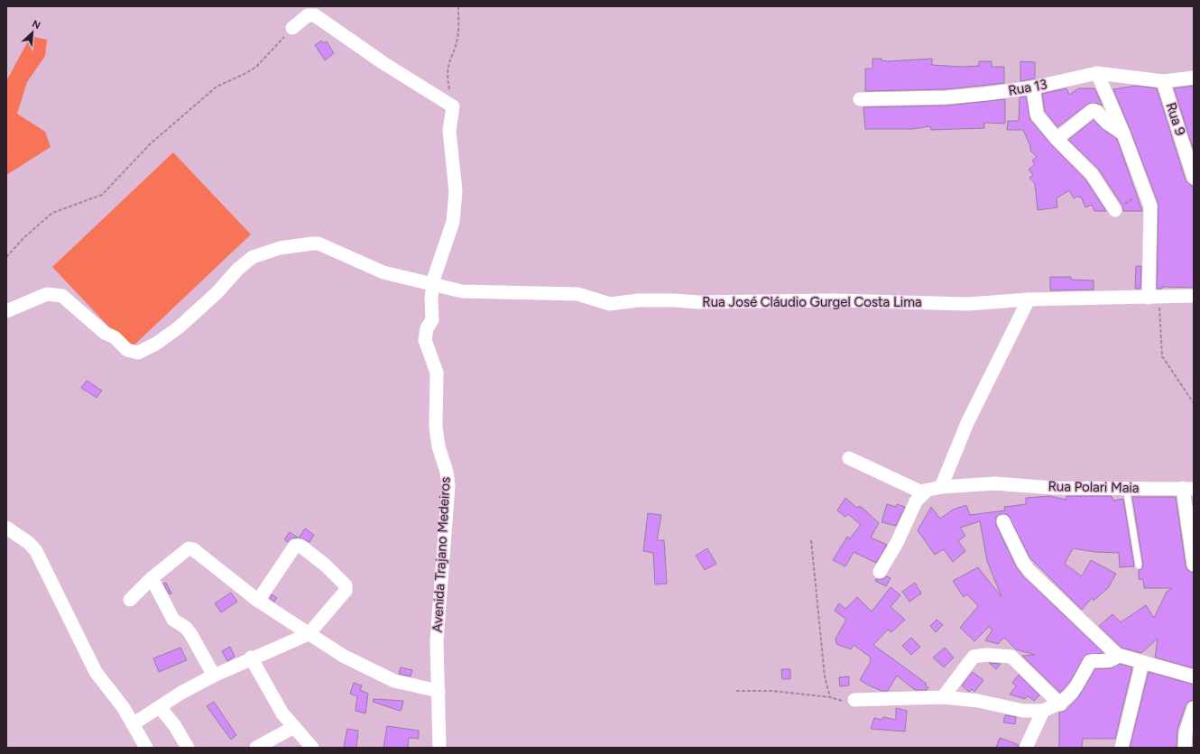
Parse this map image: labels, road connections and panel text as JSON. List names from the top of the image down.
{
  "streets": {
    "street": [
      "Rua 13",
      "Rua 9",
      "Rua José Cláudio Gurgel Costa Lima",
      "Rua Polari Maia",
      "Avenida Trajano Medeiros"
    ]
  },
  "crossings": [
    ["Rua 13", "Rua 9"],
    ["Rua José Cláudio Gurgel Costa Lima", "Avenida Trajano Medeiros"]
  ],
  "north": "top right"
}
